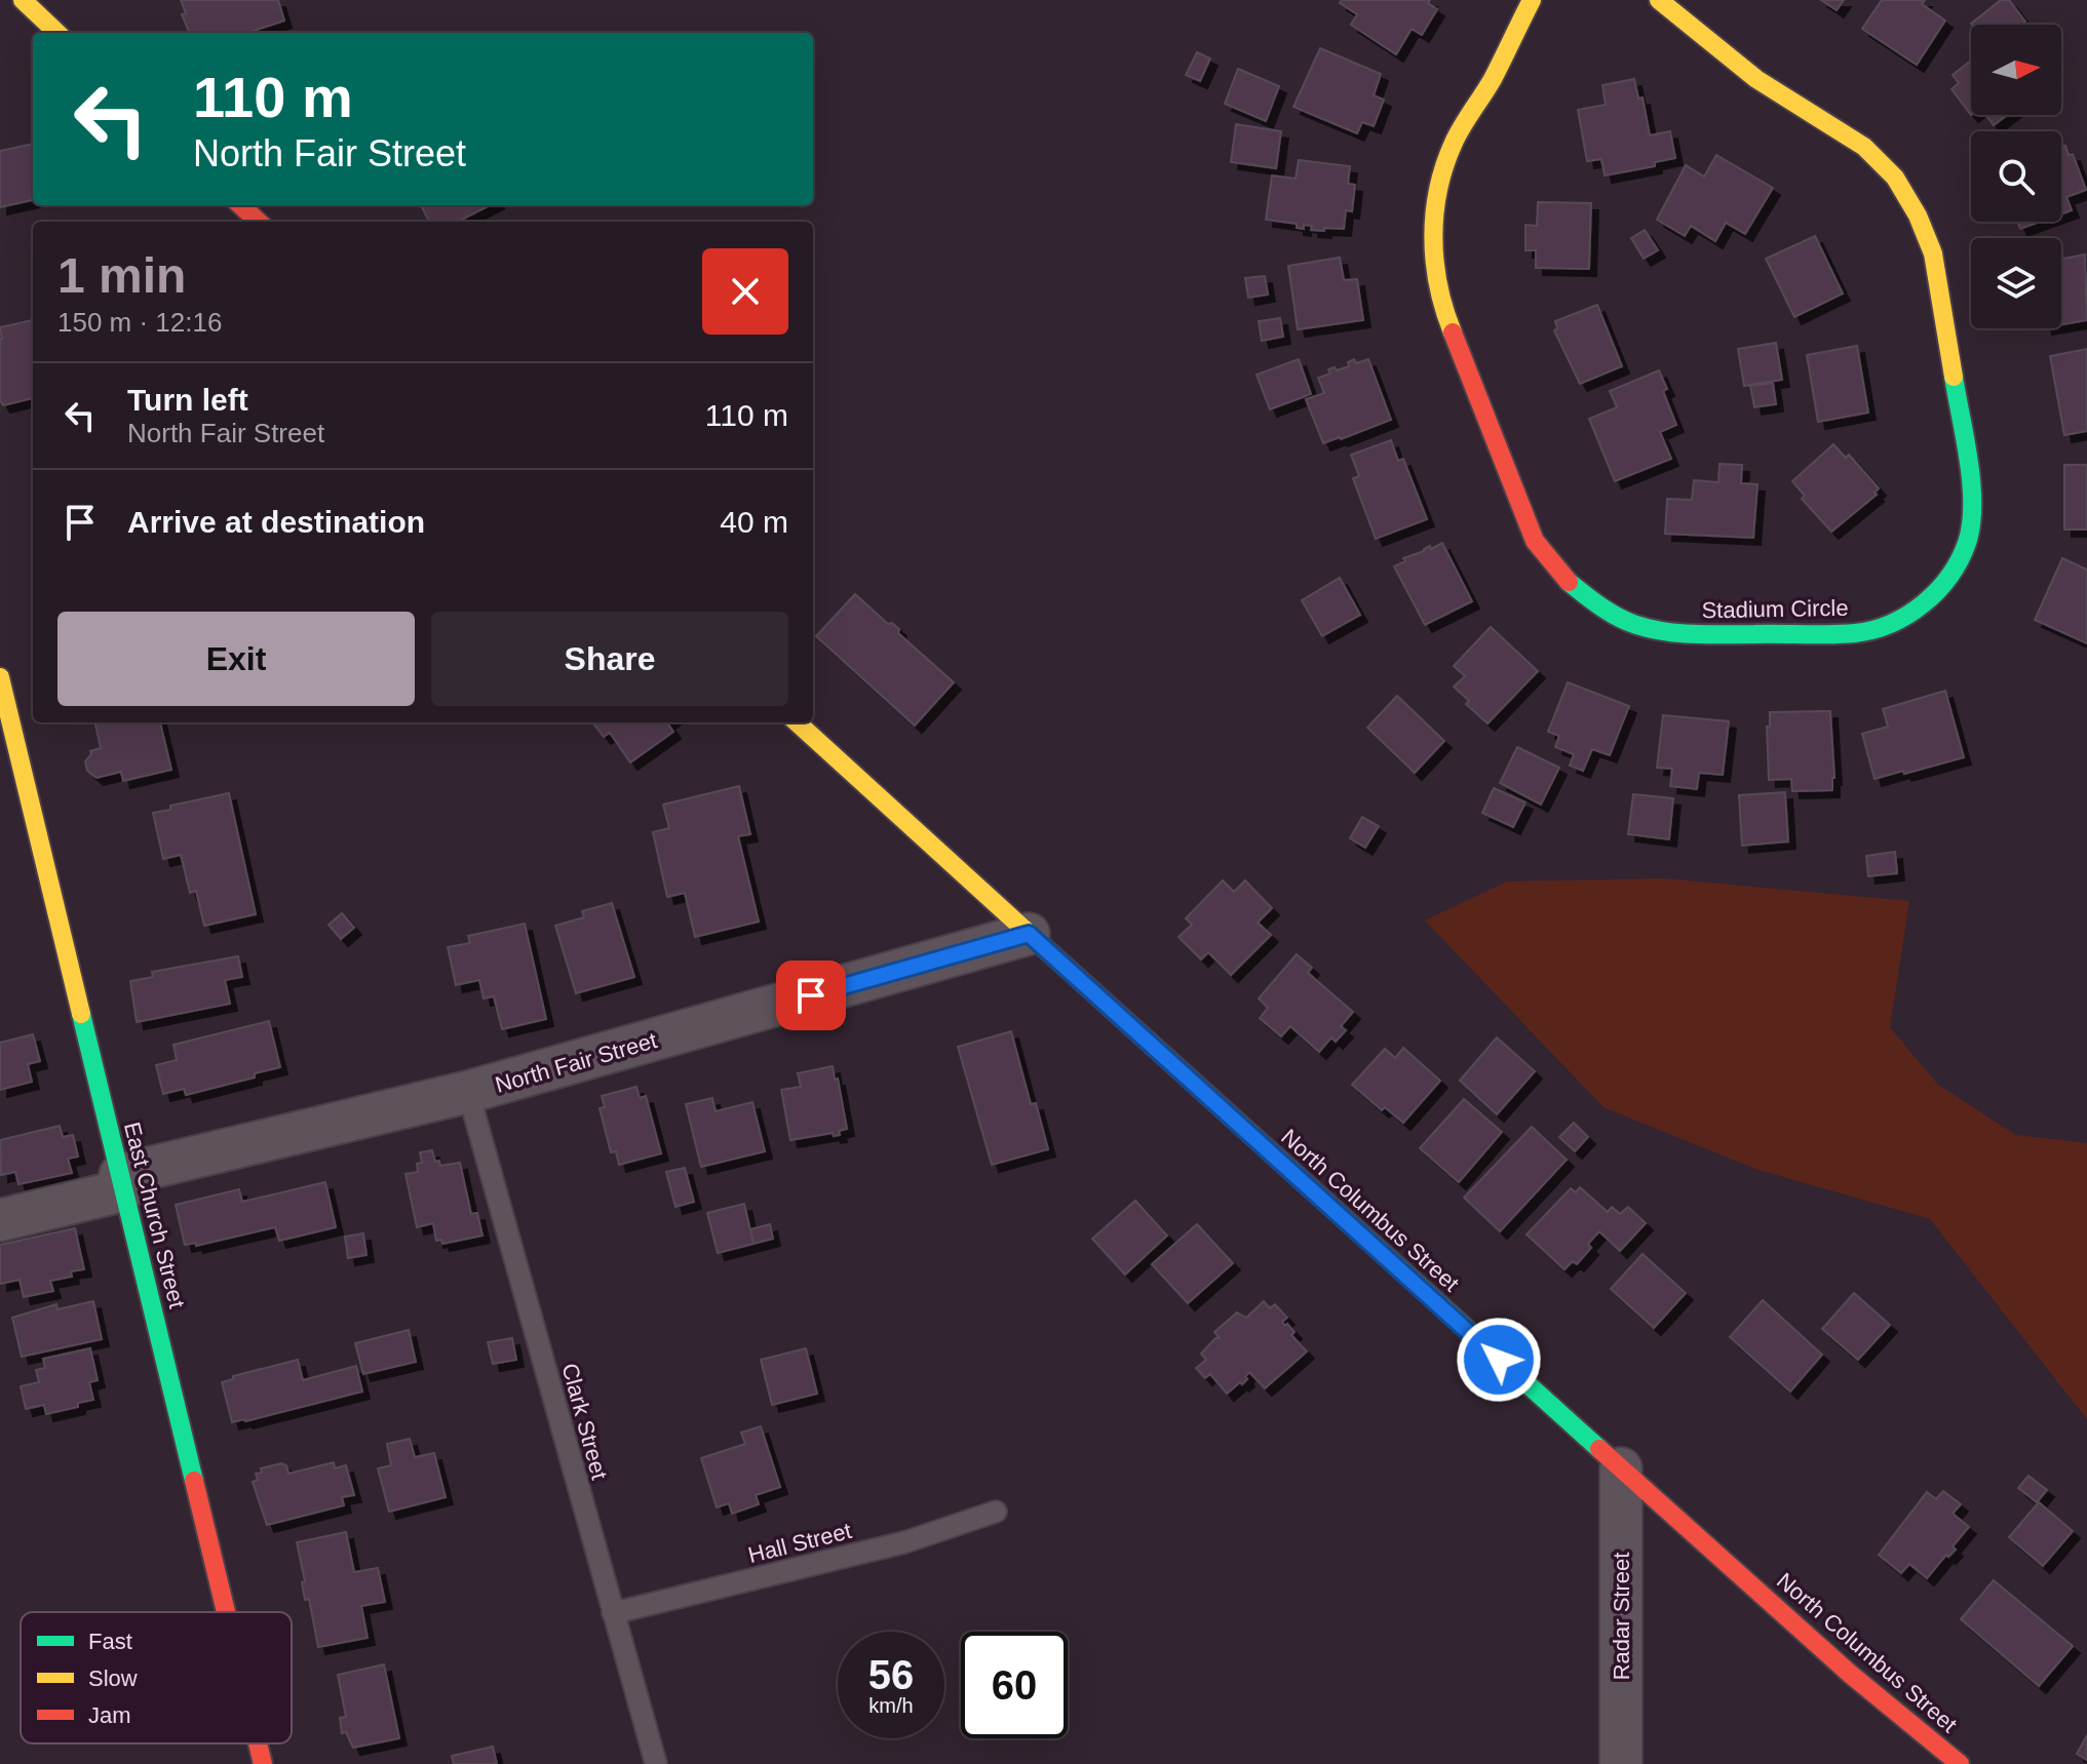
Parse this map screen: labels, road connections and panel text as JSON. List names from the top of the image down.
{
  "streets": {
    "street": [
      "Stadium Circle",
      "North Fair Street",
      "North Columbus Street",
      "East Church Street",
      "Radar Street"
    ],
    "lane": ["Clark Street", "Hall Street"]
  },
  "crossings": [
    ["North Fair Street", "North Columbus Street"],
    ["North Fair Street", "East Church Street"],
    ["North Fair Street", "Clark Street"],
    ["North Columbus Street", "Radar Street"],
    ["Clark Street", "Hall Street"]
  ],
  "legend": ["Fast", "Slow", "Jam"],
  "north": "right",
  "page": {
    "turn": ["110 m", "North Fair Street"],
    "heading": ["1 min", "150 m · 12:16"],
    "list": [
      {
        "name": "Turn left",
        "note": "North Fair Street",
        "value": "110 m"
      },
      {
        "name": "Arrive at destination",
        "value": "40 m"
      }
    ],
    "buttons": ["Exit", "Share"],
    "speed": "56 km/h",
    "limit": "60"
  }
}
